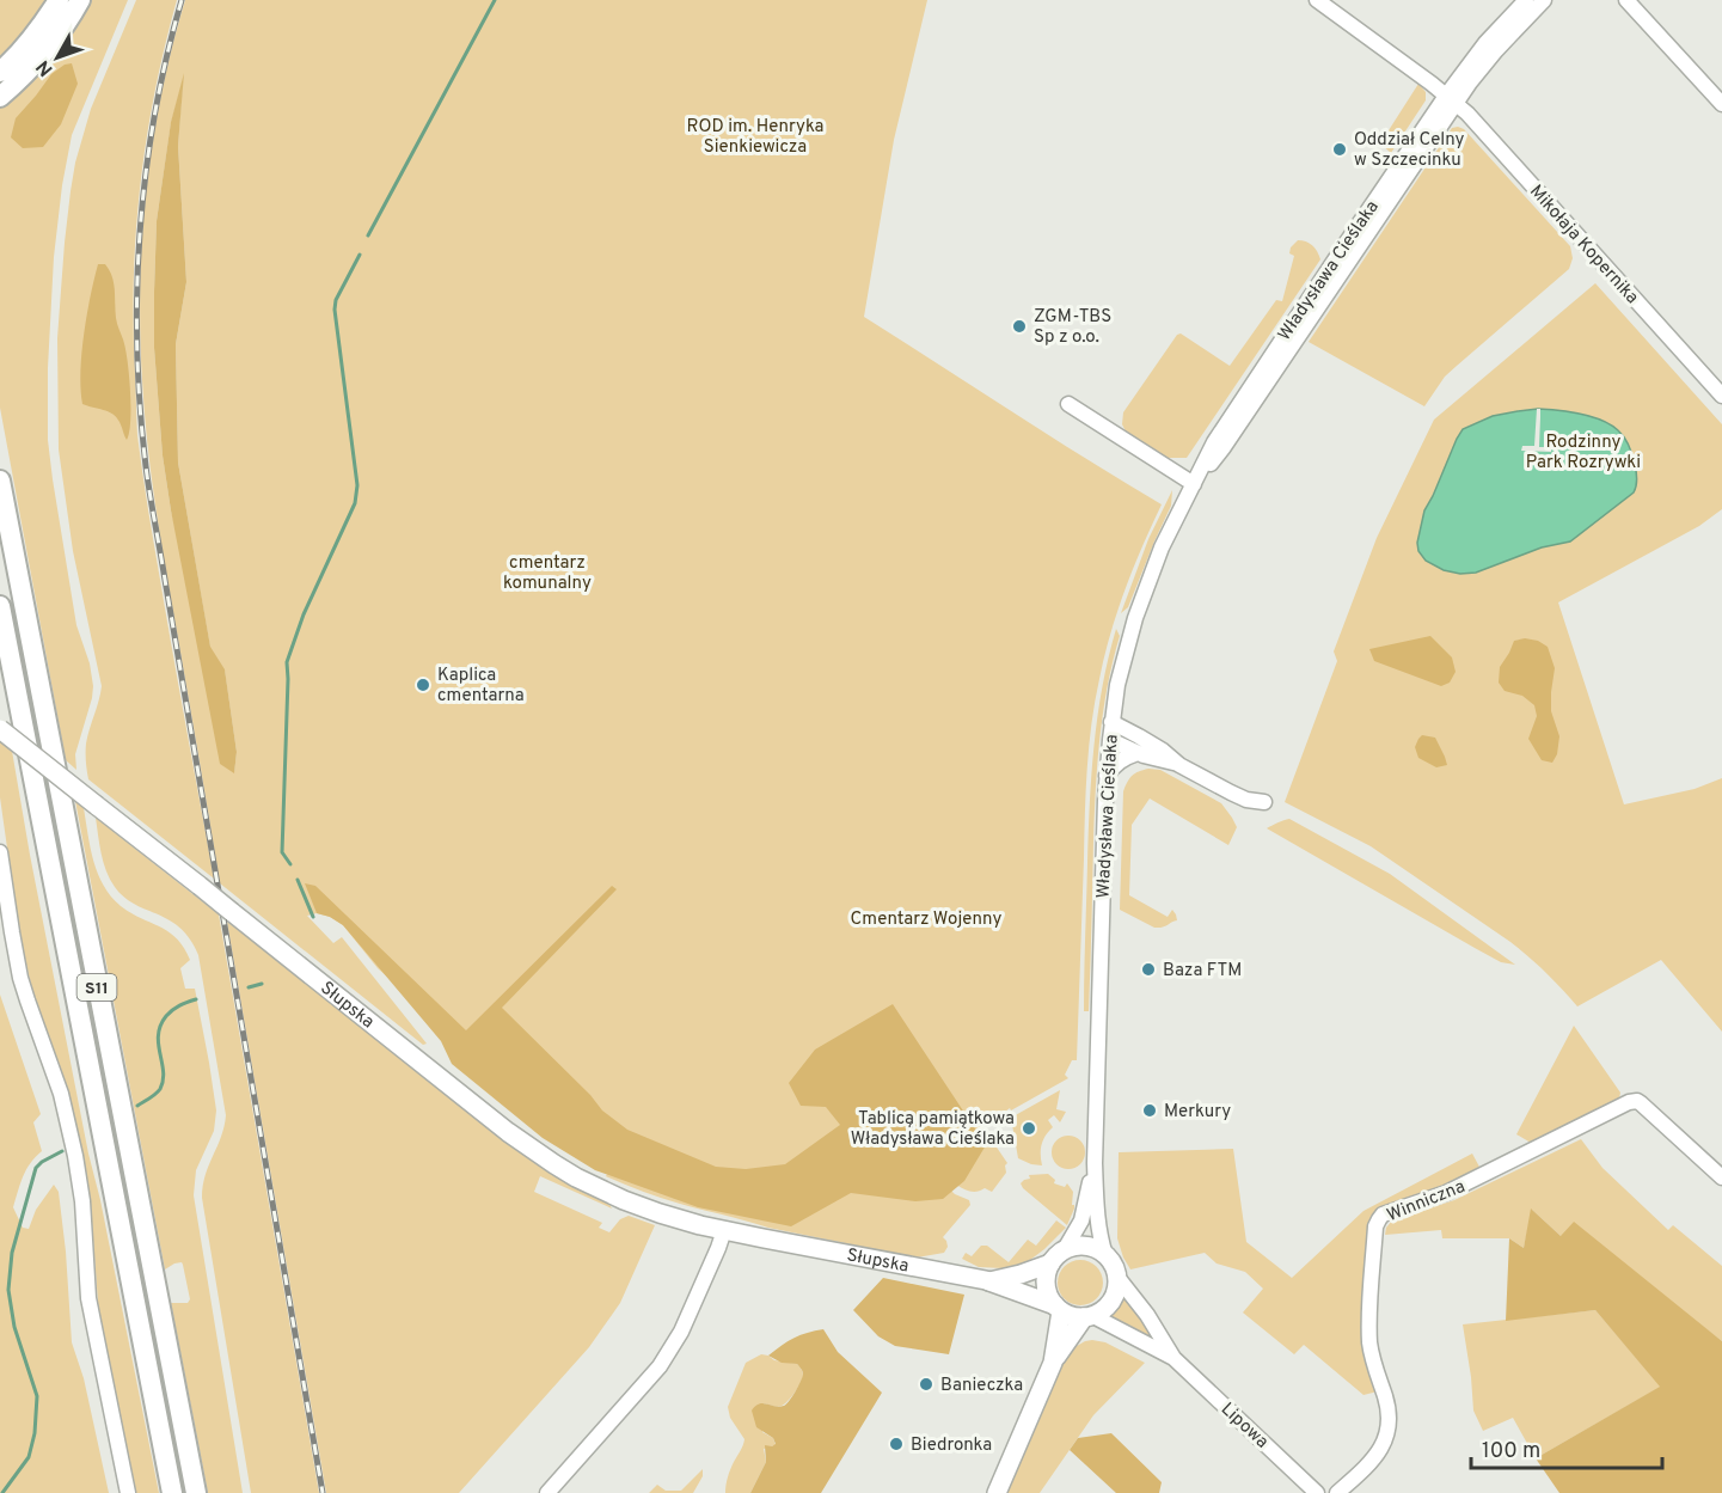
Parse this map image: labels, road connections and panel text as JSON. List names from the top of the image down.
{
  "streets": {
    "highway": ["S11"],
    "main road": ["Słupska"],
    "street": [
      "Mikołaja Kopernika",
      "Władysława Cieślaka",
      "Winniczna",
      "Lipowa"
    ]
  },
  "crossings": [
    ["Mikołaja Kopernika", "Władysława Cieślaka"],
    ["Władysława Cieślaka", "Słupska"],
    ["Władysława Cieślaka", "Lipowa"],
    ["Słupska", "Lipowa"]
  ],
  "parks": [
    "ROD im. Henryka Sienkiewicza",
    "Rodzinny Park Rozrywki",
    "cmentarz komunalny",
    "Cmentarz Wojenny"
  ],
  "places": [
    "Oddział Celny w Szczecinku",
    "ZGM-TBS Sp z o.o.",
    "Kaplica cmentarna",
    "Baza FTM",
    "Merkury",
    "Tablicą pamiątkowa Władysława Cieślaka",
    "Banieczka",
    "Biedronka"
  ],
  "scale_bar": "100 m",
  "north": "bottom left"
}
